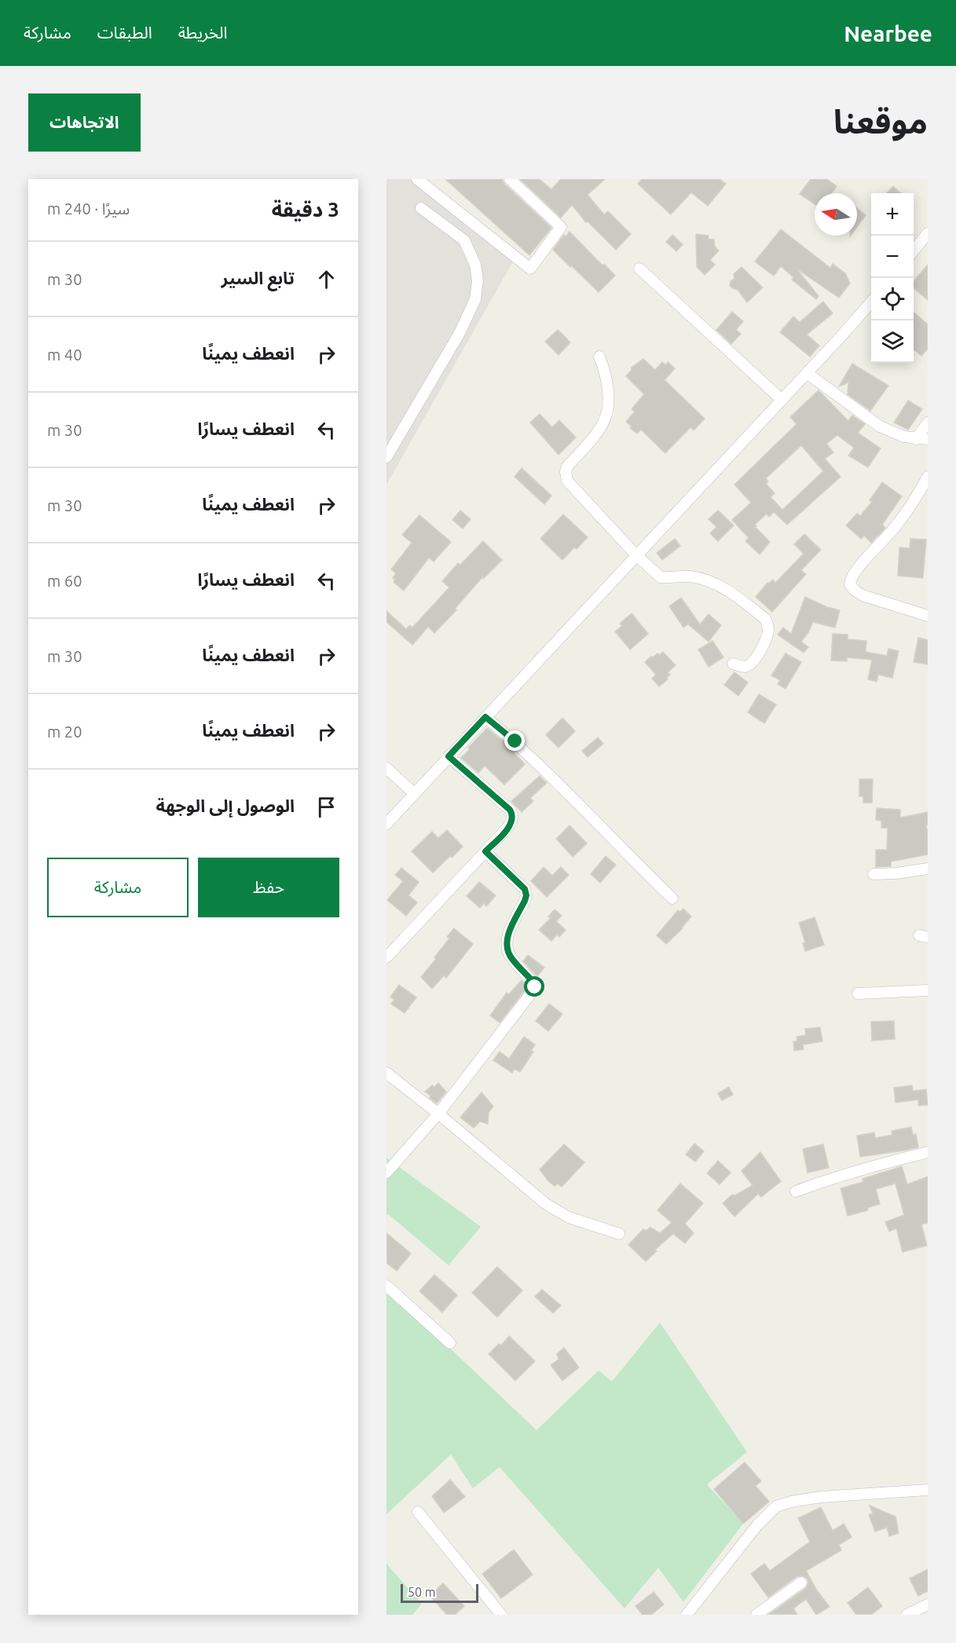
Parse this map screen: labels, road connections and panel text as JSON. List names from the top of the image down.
{
  "scale_bar": "50 m",
  "north": "left",
  "page": {
    "header": "Nearbee",
    "nav": ["الخريطة", "الطبقات", "مشاركة"],
    "title": "موقعنا",
    "buttons": [
      "الاتجاهات",
      ["حفظ", "مشاركة"]
    ],
    "heading": ["3 دقيقة", "سيرًا · 240 m"],
    "map_buttons": ["+", "−"],
    "list": [
      ["تابع السير", "30 m"],
      ["انعطف يمينًا", "40 m"],
      ["انعطف يسارًا", "30 m"],
      ["انعطف يمينًا", "30 m"],
      ["انعطف يسارًا", "60 m"],
      ["انعطف يمينًا", "30 m"],
      ["انعطف يمينًا", "20 m"],
      "الوصول إلى الوجهة"
    ],
    "scale": "50 m"
  }
}
